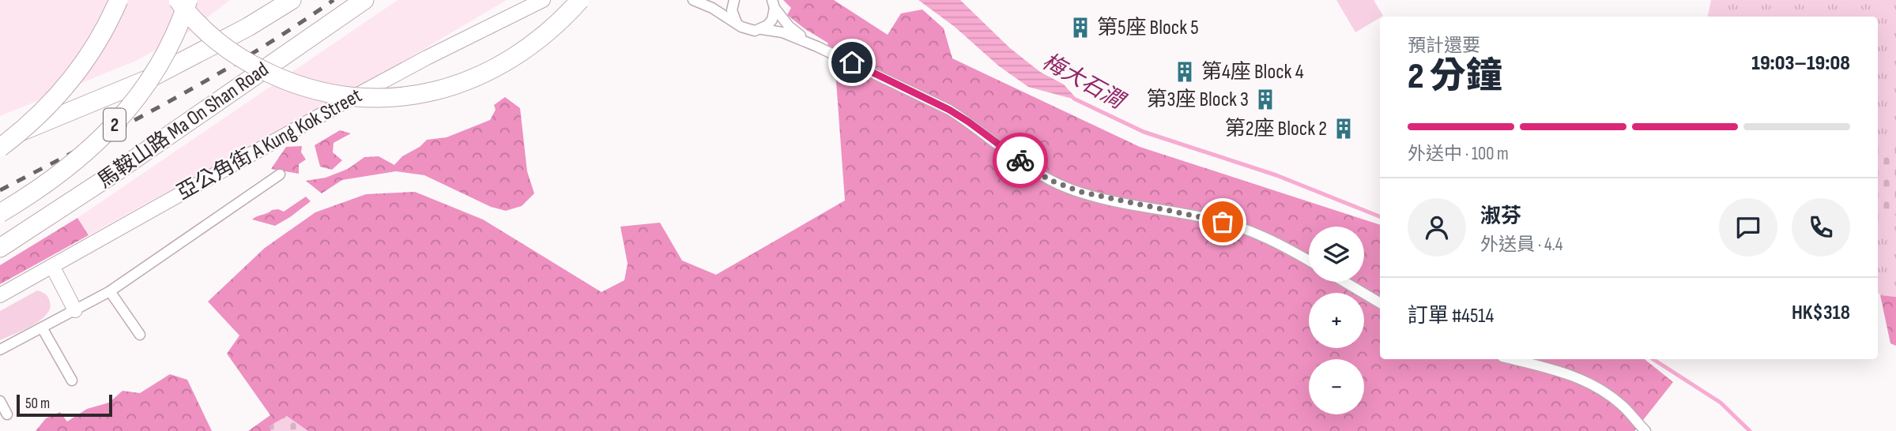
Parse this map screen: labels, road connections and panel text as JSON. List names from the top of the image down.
{
  "streets": {
    "highway": ["2", "馬鞍山路 Ma On Shan Road"],
    "main road": ["亞公角街 A Kung Kok Street"]
  },
  "water": ["梅大石澗"],
  "places": {
    "building": [
      "第5座 Block 5",
      "第4座 Block 4",
      "第3座 Block 3",
      "第2座 Block 2"
    ]
  },
  "scale_bar": "50 m",
  "page": {
    "heading": ["2 分鐘", "預計還要", "19:03–19:08"],
    "panel": [
      "淑芬",
      "外送員 · 4.4",
      "訂單 #4514",
      "HK$318"
    ],
    "bar": "外送中 · 100 m",
    "map_buttons": ["+", "−"],
    "scale": "50 m"
  }
}
